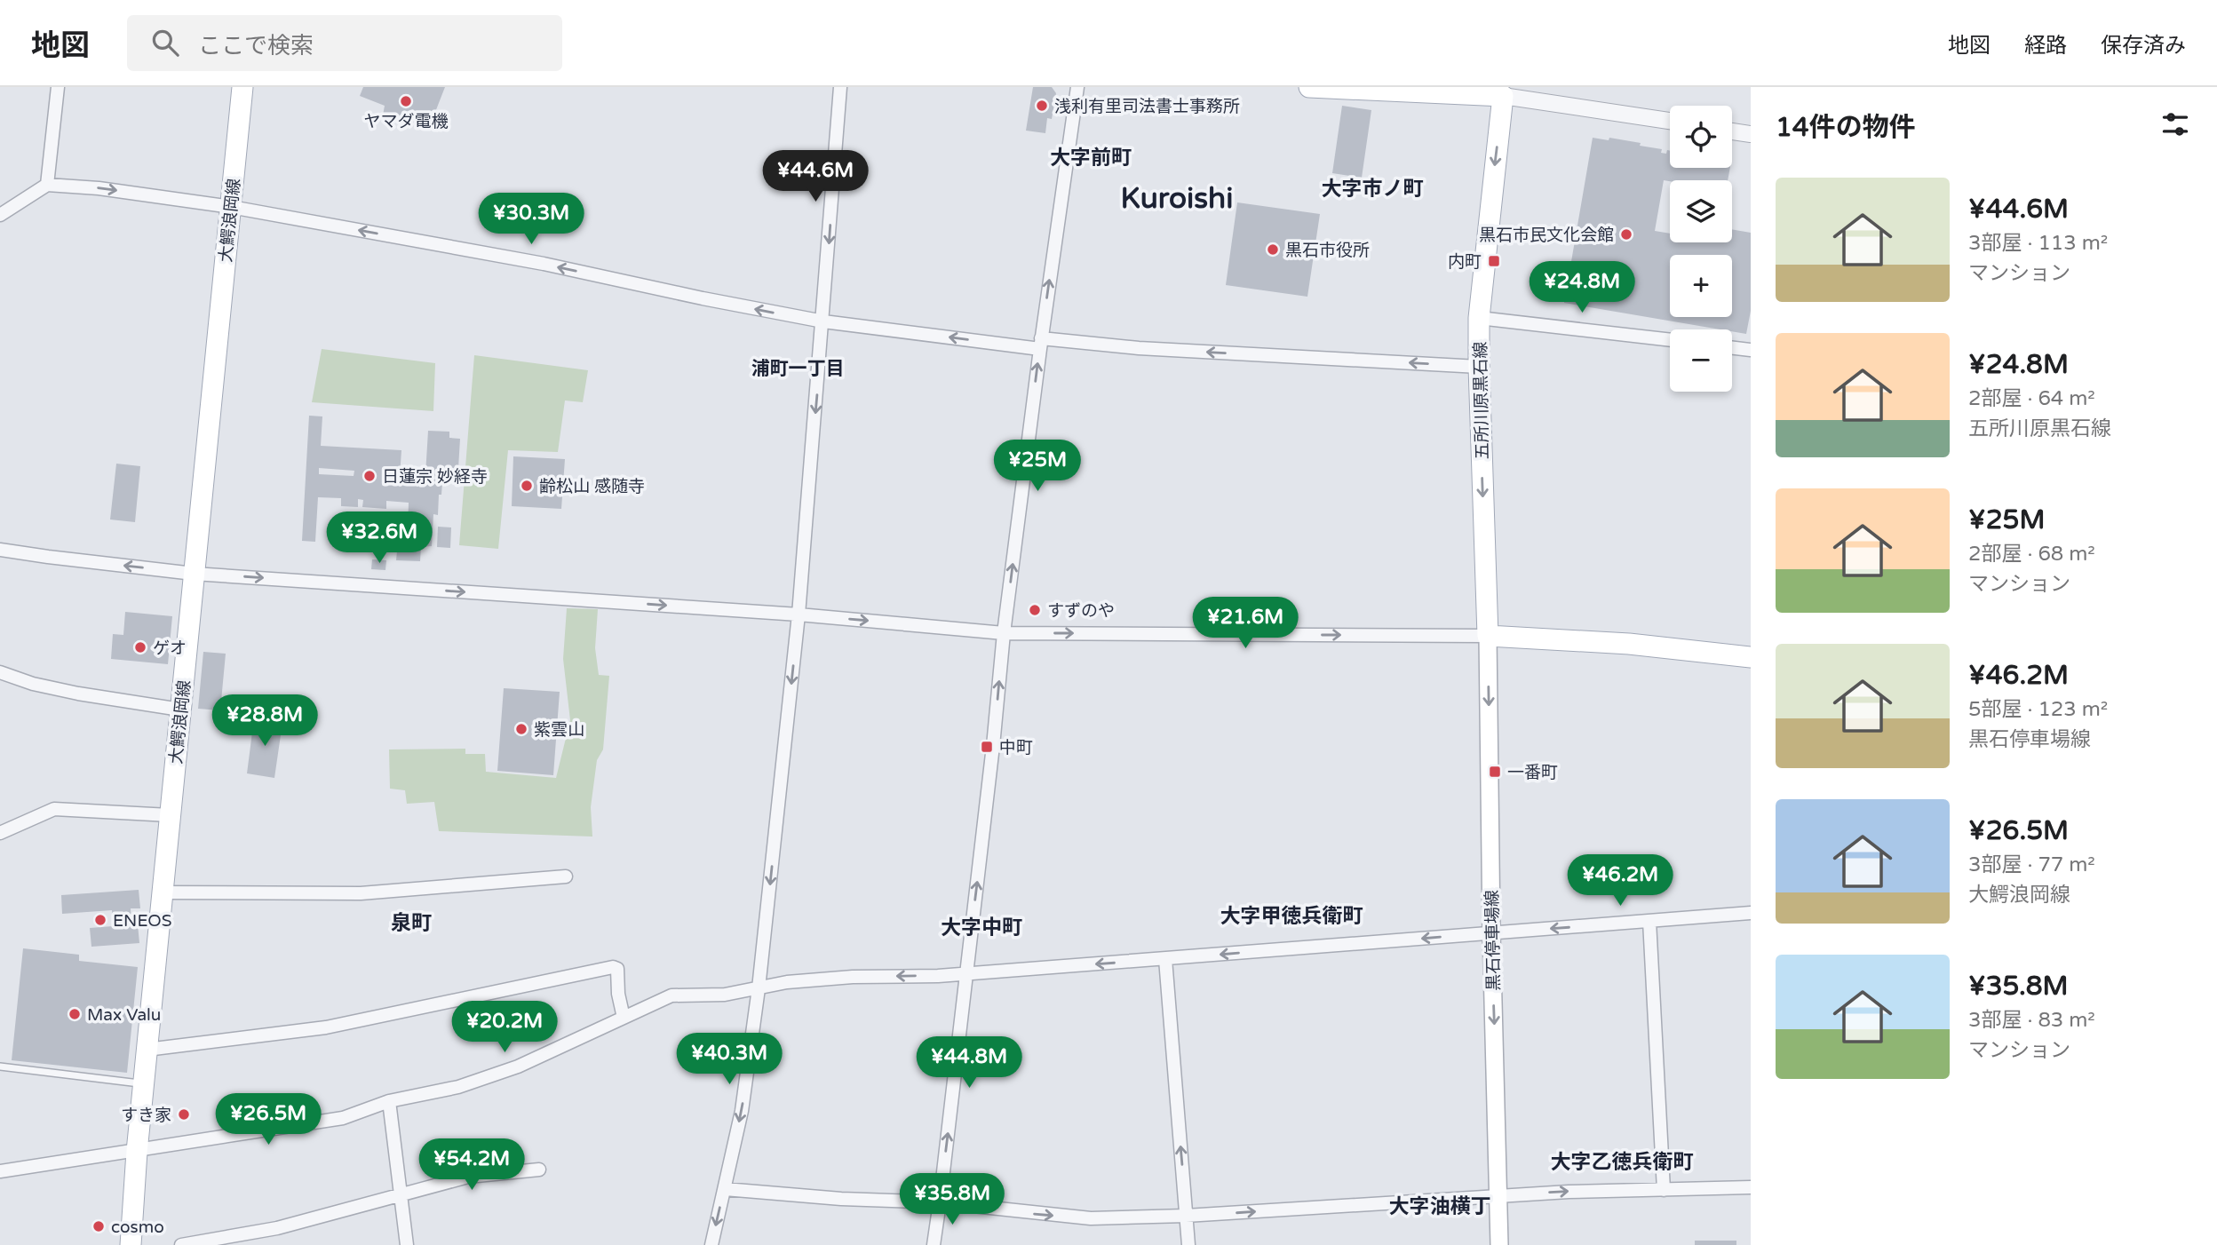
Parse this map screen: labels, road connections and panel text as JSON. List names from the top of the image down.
{
  "streets": {
    "main road": ["大鰐浪岡線", "五所川原黒石線", "黒石停車場線"]
  },
  "crossings": [
    ["五所川原黒石線", "黒石停車場線"]
  ],
  "one_way": ["五所川原黒石線", "黒石停車場線"],
  "districts": [
    "大字前町",
    "大字市ノ町",
    "Kuroishi",
    "浦町一丁目",
    "大字甲徳兵衛町",
    "泉町",
    "大字中町",
    "大字乙徳兵衛町",
    "大字油横丁"
  ],
  "places": {
    "other": [
      "ヤマダ電機",
      "浅利有里司法書士事務所",
      "黒石市民文化会館",
      "黒石市役所",
      "日蓮宗 妙経寺",
      "齢松山 感随寺",
      "すずのや",
      "ゲオ",
      "紫雲山",
      "ENEOS",
      "Max Valu",
      "すき家",
      "cosmo"
    ],
    "transit": ["内町", "中町", "一番町"]
  },
  "page": {
    "header": "地図",
    "search": "ここで検索",
    "nav": ["地図", "経路", "保存済み"],
    "heading": "14件の物件",
    "map_buttons": ["+", "−"],
    "price": [
      "¥44.6M",
      "¥30.3M",
      "¥24.8M",
      "¥25M",
      "¥32.6M",
      "¥21.6M",
      "¥28.8M",
      "¥46.2M",
      "¥20.2M",
      "¥40.3M",
      "¥44.8M",
      "¥26.5M",
      "¥54.2M",
      "¥35.8M"
    ],
    "list": [
      {
        "name": "¥44.6M",
        "note": "3部屋 · 113 m² · マンション"
      },
      {
        "name": "¥24.8M",
        "note": "2部屋 · 64 m² · 五所川原黒石線"
      },
      {
        "name": "¥25M",
        "note": "2部屋 · 68 m² · マンション"
      },
      {
        "name": "¥46.2M",
        "note": "5部屋 · 123 m² · 黒石停車場線"
      },
      {
        "name": "¥26.5M",
        "note": "3部屋 · 77 m² · 大鰐浪岡線"
      },
      {
        "name": "¥35.8M",
        "note": "3部屋 · 83 m² · マンション"
      }
    ]
  }
}
